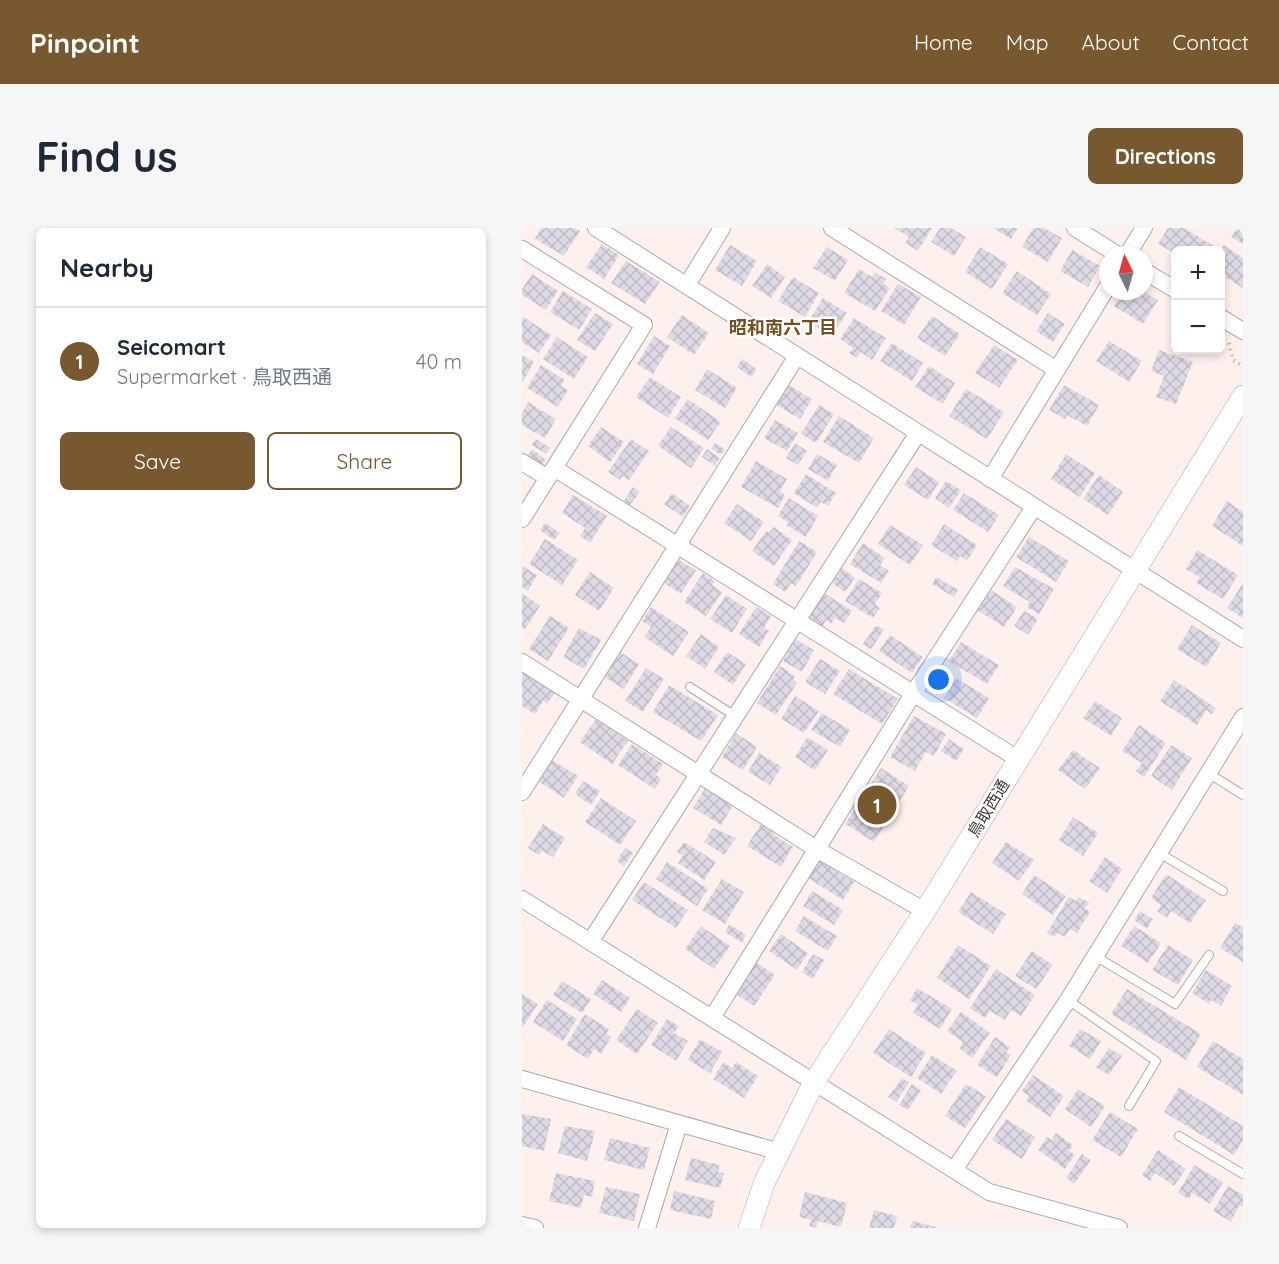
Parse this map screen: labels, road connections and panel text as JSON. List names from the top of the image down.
{
  "streets": {
    "street": ["鳥取西通"]
  },
  "districts": ["昭和南六丁目"],
  "north": "top",
  "page": {
    "header": "Pinpoint",
    "nav": [
      "Home",
      "Map",
      "About",
      "Contact"
    ],
    "buttons": [
      "Directions",
      ["Save", "Share"]
    ],
    "title": "Find us",
    "heading": "Nearby",
    "map_buttons": ["+", "−"],
    "list": [
      {
        "mark": "1",
        "name": "Seicomart",
        "note": "Supermarket · 鳥取西通",
        "value": "40 m"
      }
    ],
    "pins": "1"
  }
}
